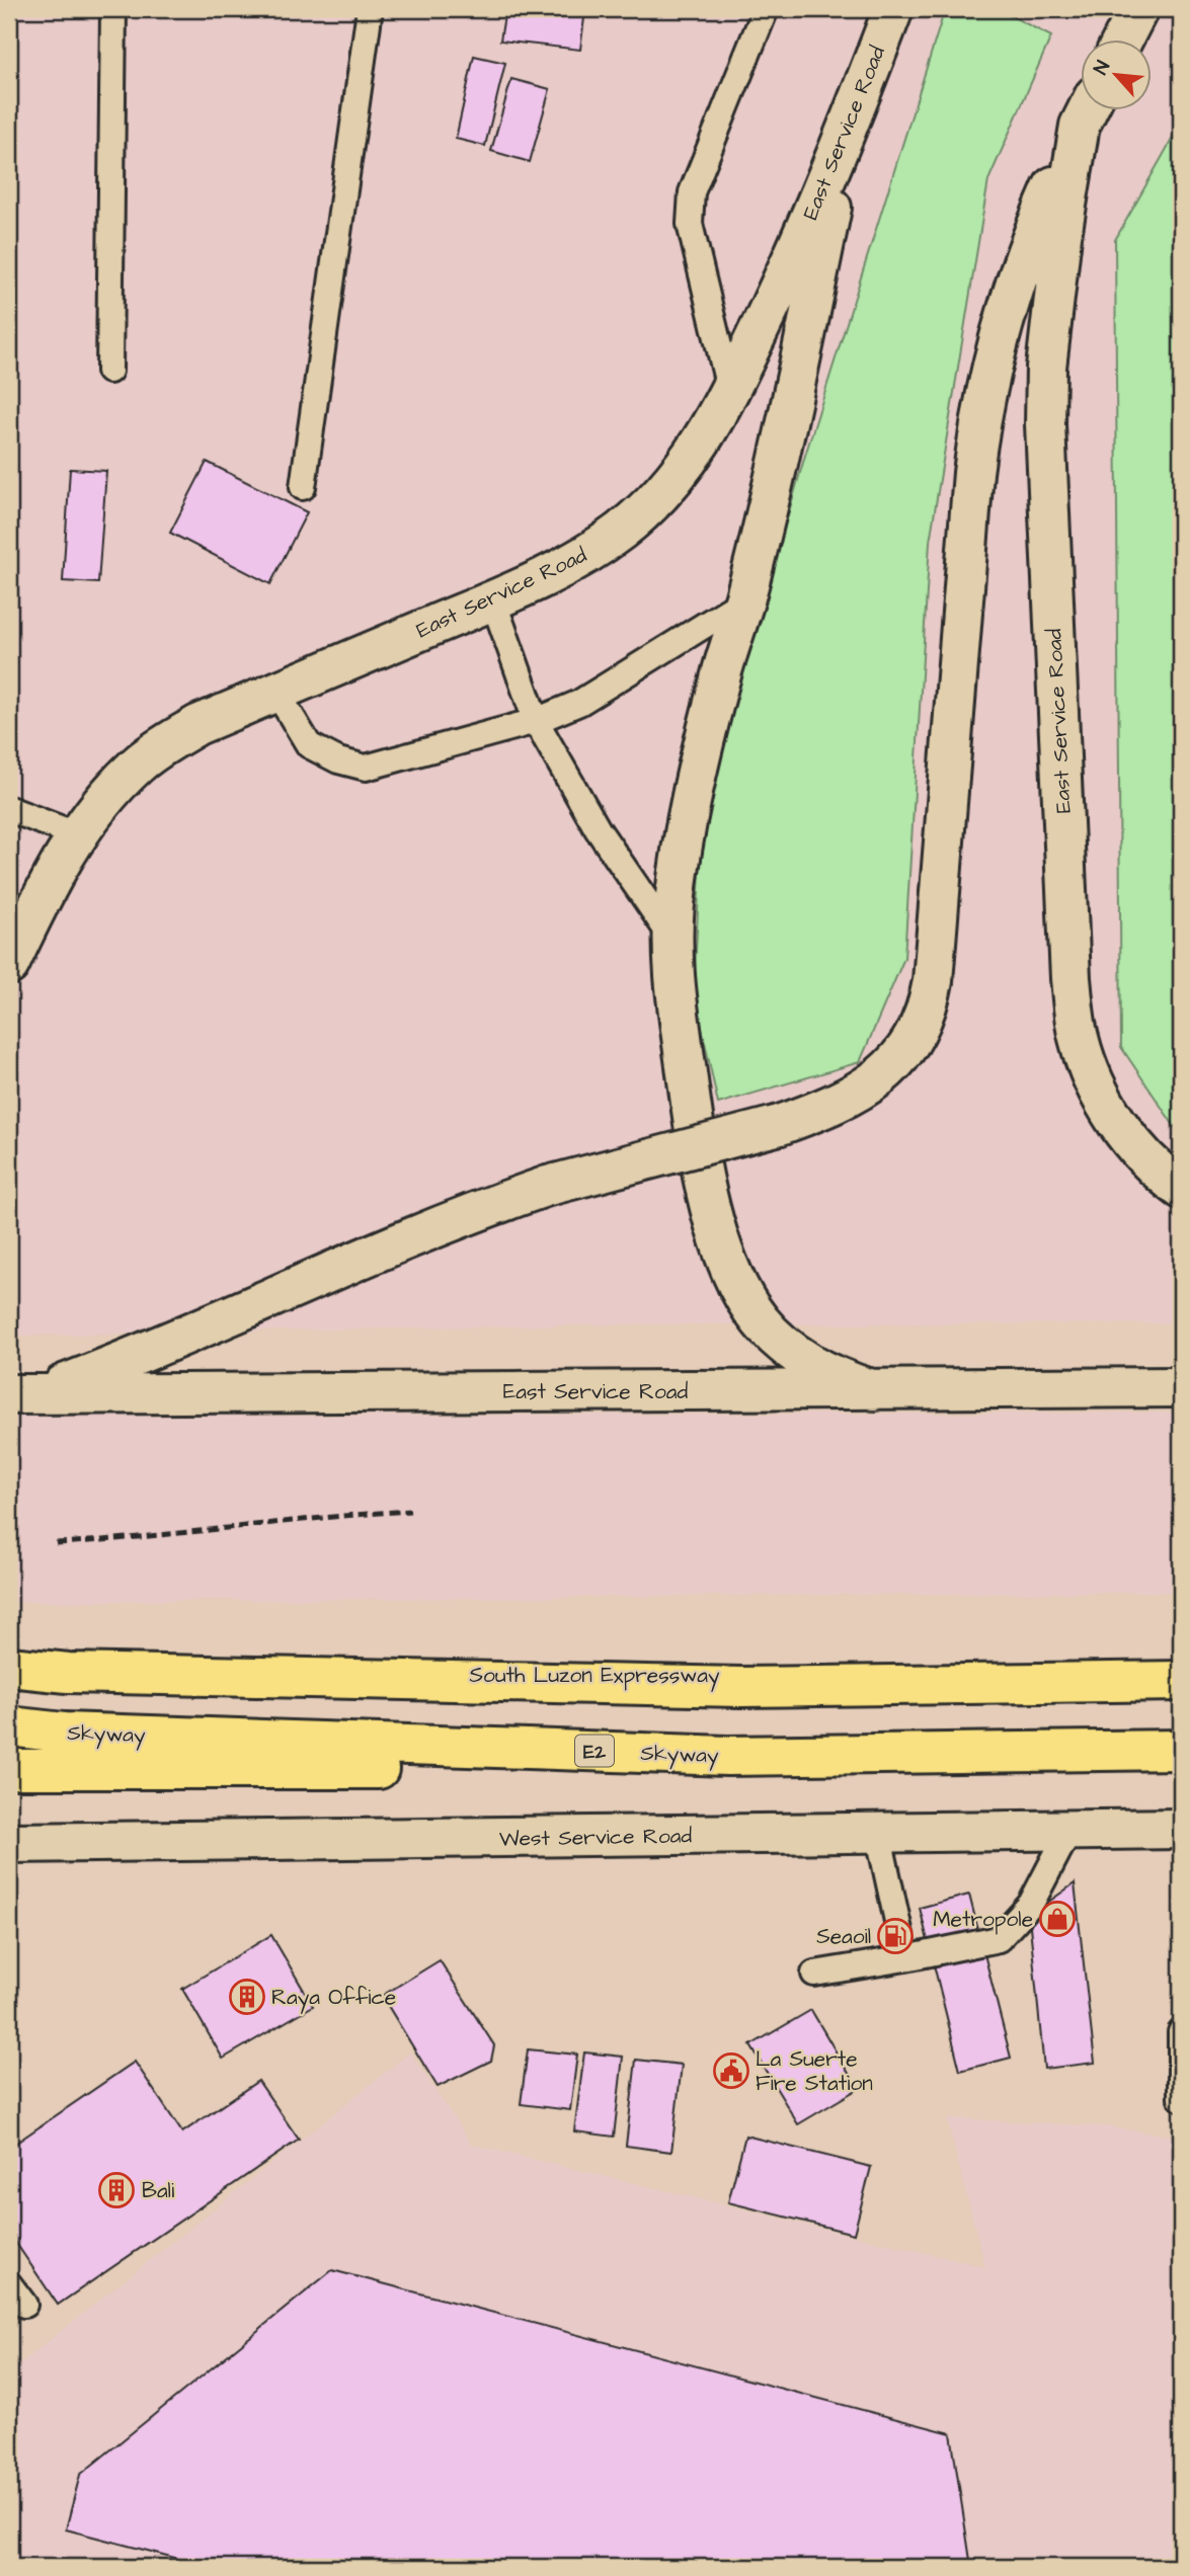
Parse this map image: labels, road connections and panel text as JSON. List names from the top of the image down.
{
  "streets": {
    "highway": ["South Luzon Expressway", "Skyway", "E2"],
    "main road": ["East Service Road", "West Service Road"]
  },
  "places": {
    "shop": ["Metropole"],
    "fuel station": ["Seaoil"],
    "building": ["Raya Office", "Bali"],
    "public building": ["La Suerte Fire Station"]
  },
  "north": "top left"
}
